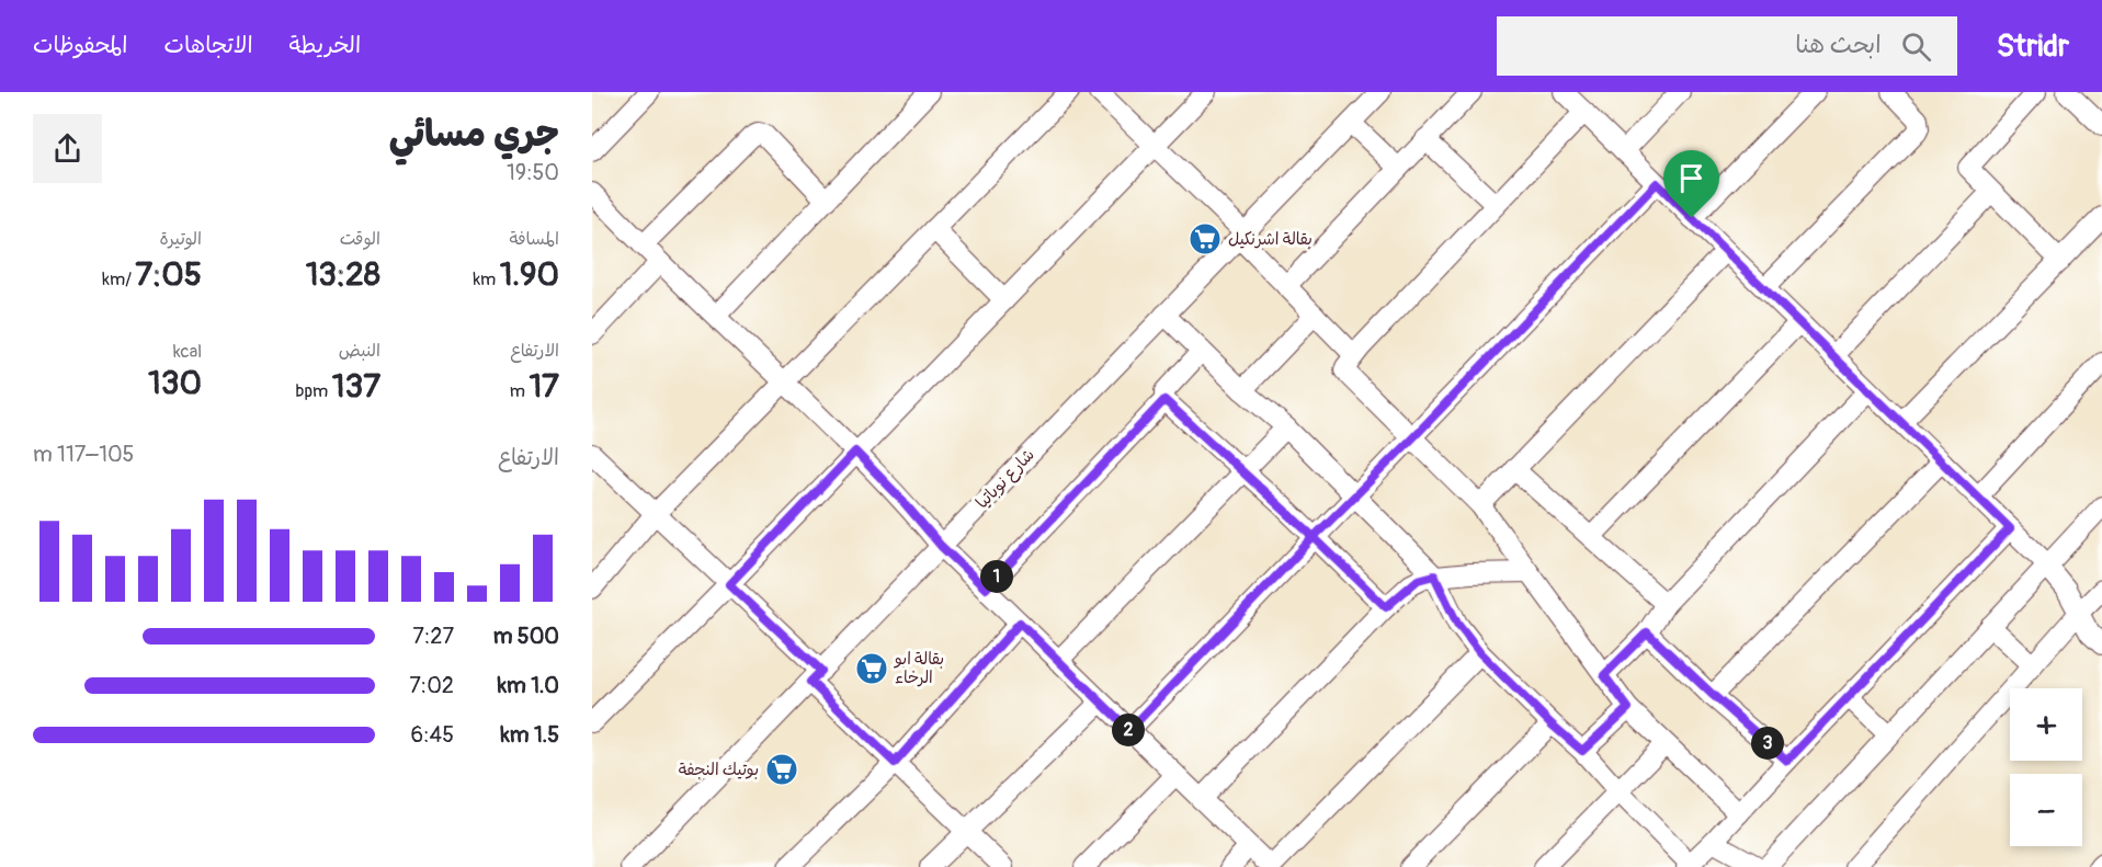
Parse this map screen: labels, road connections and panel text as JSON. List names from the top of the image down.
{
  "streets": {
    "street": ["شارع نوباتيا"]
  },
  "places": {
    "supermarket": ["بقالة اشرنكيل", "بقالة ابو الرخاء", "بوتيك النجفة"]
  },
  "page": {
    "header": "Stridr",
    "search": "ابحث هنا",
    "nav": ["الخريطة", "الاتجاهات", "المحفوظات"],
    "heading": ["جري مسائي", "19:50"],
    "stats": [
      ["المسافة", "1.90 km"],
      ["الوقت", "13:28"],
      ["الوتيرة", "7:05 /km"],
      ["الارتفاع", "17 m"],
      ["النبض", "137 bpm"],
      ["kcal", "130"]
    ],
    "chart": ["الارتفاع", "105–117 m"],
    "pins": ["1", "2", "3"],
    "list": [
      {
        "name": "500 m",
        "note": "7:27"
      },
      {
        "name": "1.0 km",
        "note": "7:02"
      },
      {
        "name": "1.5 km",
        "note": "6:45"
      }
    ],
    "map_buttons": ["+", "−"]
  }
}
